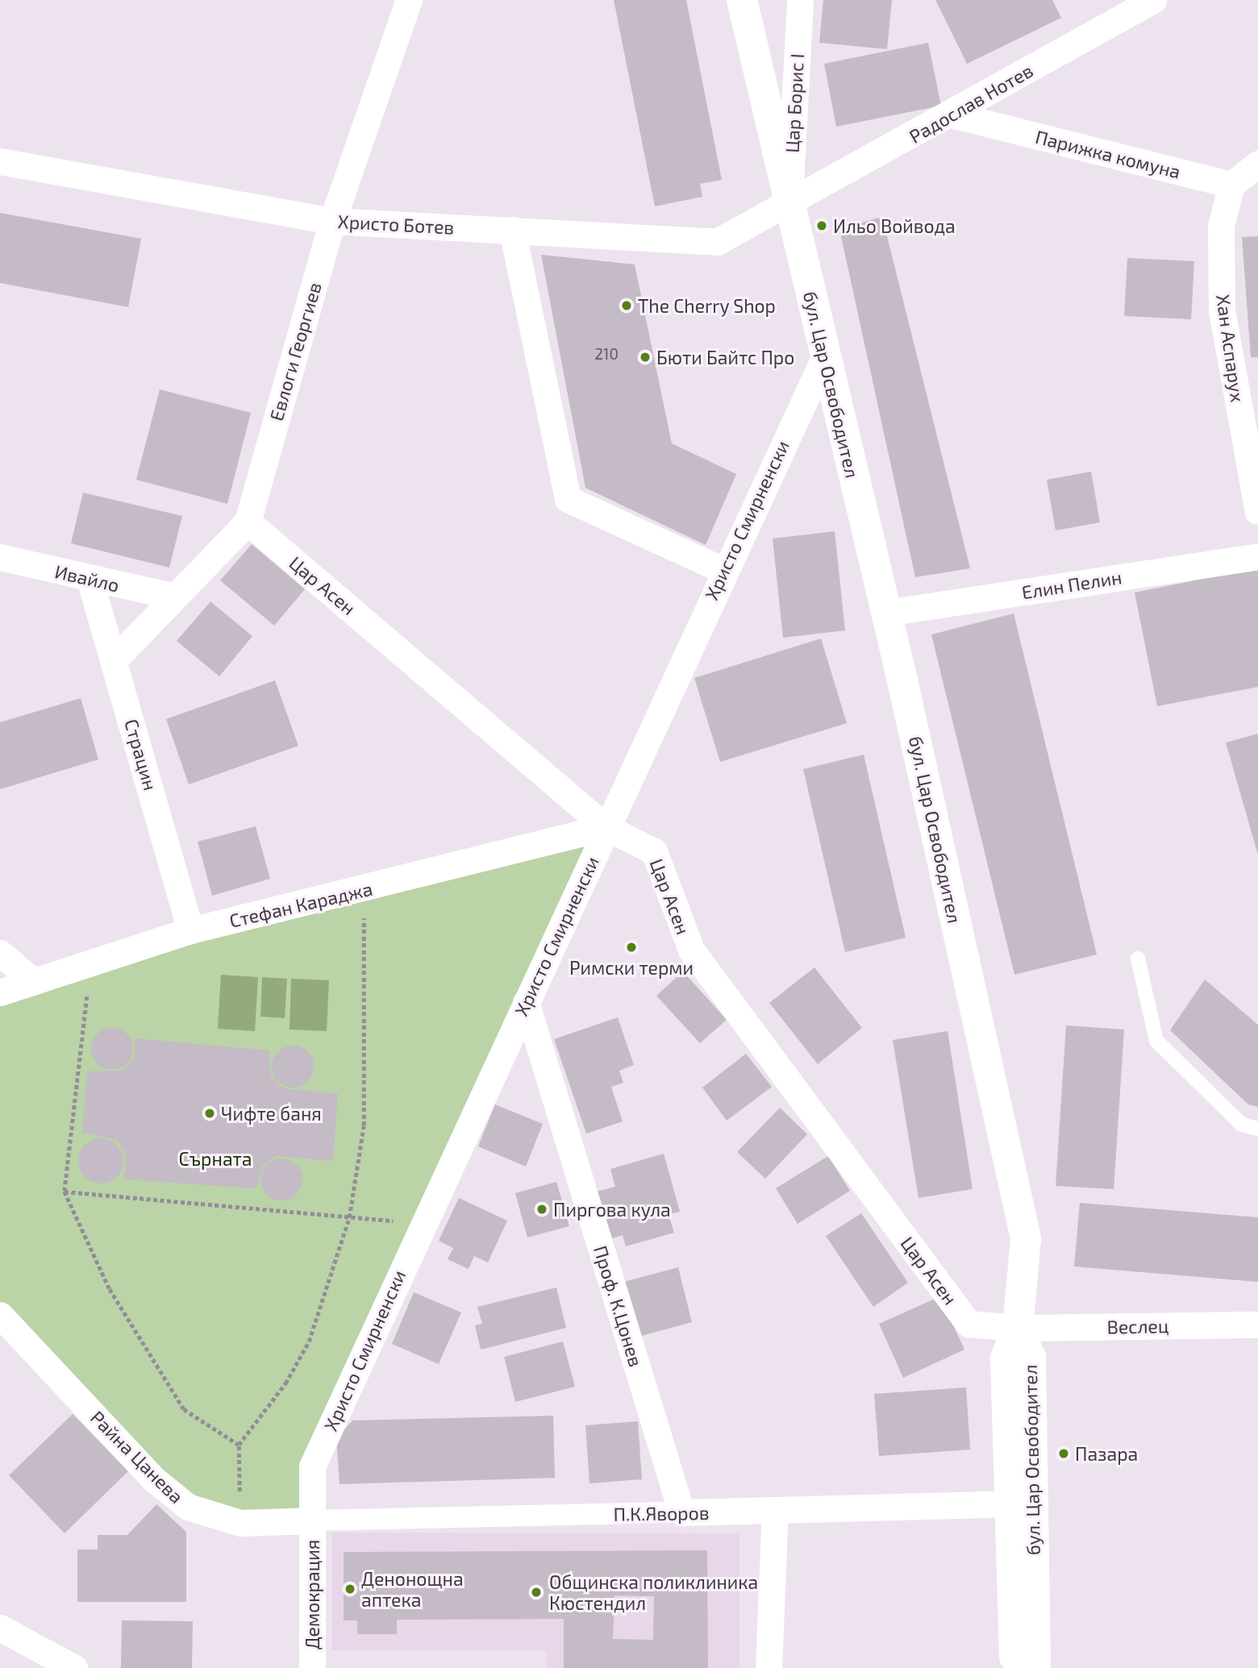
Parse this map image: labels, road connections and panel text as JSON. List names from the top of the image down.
{
  "streets": {
    "main road": ["бул. Цар Освободител"],
    "street": [
      "Цар Борис I",
      "Радослав Нотев",
      "Парижка комуна",
      "Христо Ботев",
      "Хан Аспарух",
      "Евлоги Георгиев",
      "Христо Смирненски",
      "Ивайло",
      "Елин Пелин",
      "Цар Асен",
      "Страцин",
      "Стефан Караджа",
      "Проф. К.Цонев",
      "Веслец",
      "Райна Цанева",
      "П.К.Яворов",
      "Демокрация"
    ]
  },
  "crossings": [
    ["Цар Борис I", "Радослав Нотев"],
    ["Цар Борис I", "Христо Ботев"],
    ["Цар Борис I", "бул. Цар Освободител"],
    ["Радослав Нотев", "Парижка комуна"],
    ["Радослав Нотев", "Христо Ботев"],
    ["Радослав Нотев", "бул. Цар Освободител"],
    ["Парижка комуна", "Хан Аспарух"],
    ["Христо Ботев", "Евлоги Георгиев"],
    ["Христо Ботев", "бул. Цар Освободител"],
    ["Евлоги Георгиев", "Ивайло"],
    ["Евлоги Георгиев", "Цар Асен"],
    ["Евлоги Георгиев", "Страцин"],
    ["бул. Цар Освободител", "Христо Смирненски"],
    ["бул. Цар Освободител", "Елин Пелин"],
    ["бул. Цар Освободител", "Цар Асен"],
    ["бул. Цар Освободител", "Веслец"],
    ["Христо Смирненски", "Цар Асен"],
    ["Христо Смирненски", "Стефан Караджа"],
    ["Христо Смирненски", "Проф. К.Цонев"],
    ["Христо Смирненски", "Райна Цанева"],
    ["Христо Смирненски", "П.К.Яворов"],
    ["Христо Смирненски", "Демокрация"],
    ["Ивайло", "Страцин"],
    ["Цар Асен", "Стефан Караджа"],
    ["Цар Асен", "Веслец"],
    ["Страцин", "Стефан Караджа"],
    ["Проф. К.Цонев", "П.К.Яворов"],
    ["Райна Цанева", "П.К.Яворов"],
    ["Райна Цанева", "Демокрация"],
    ["П.К.Яворов", "Демокрация"]
  ],
  "parks": ["Сърната"],
  "places": [
    "Ильо Войвода",
    "The Cherry Shop",
    "Бюти Байтс Про",
    "Римски терми",
    "Чифте баня",
    "Пиргова кула",
    "Пазара",
    "Денонощна аптека",
    "Общинска поликлиника Кюстендил"
  ],
  "house_numbers": ["210"]
}
